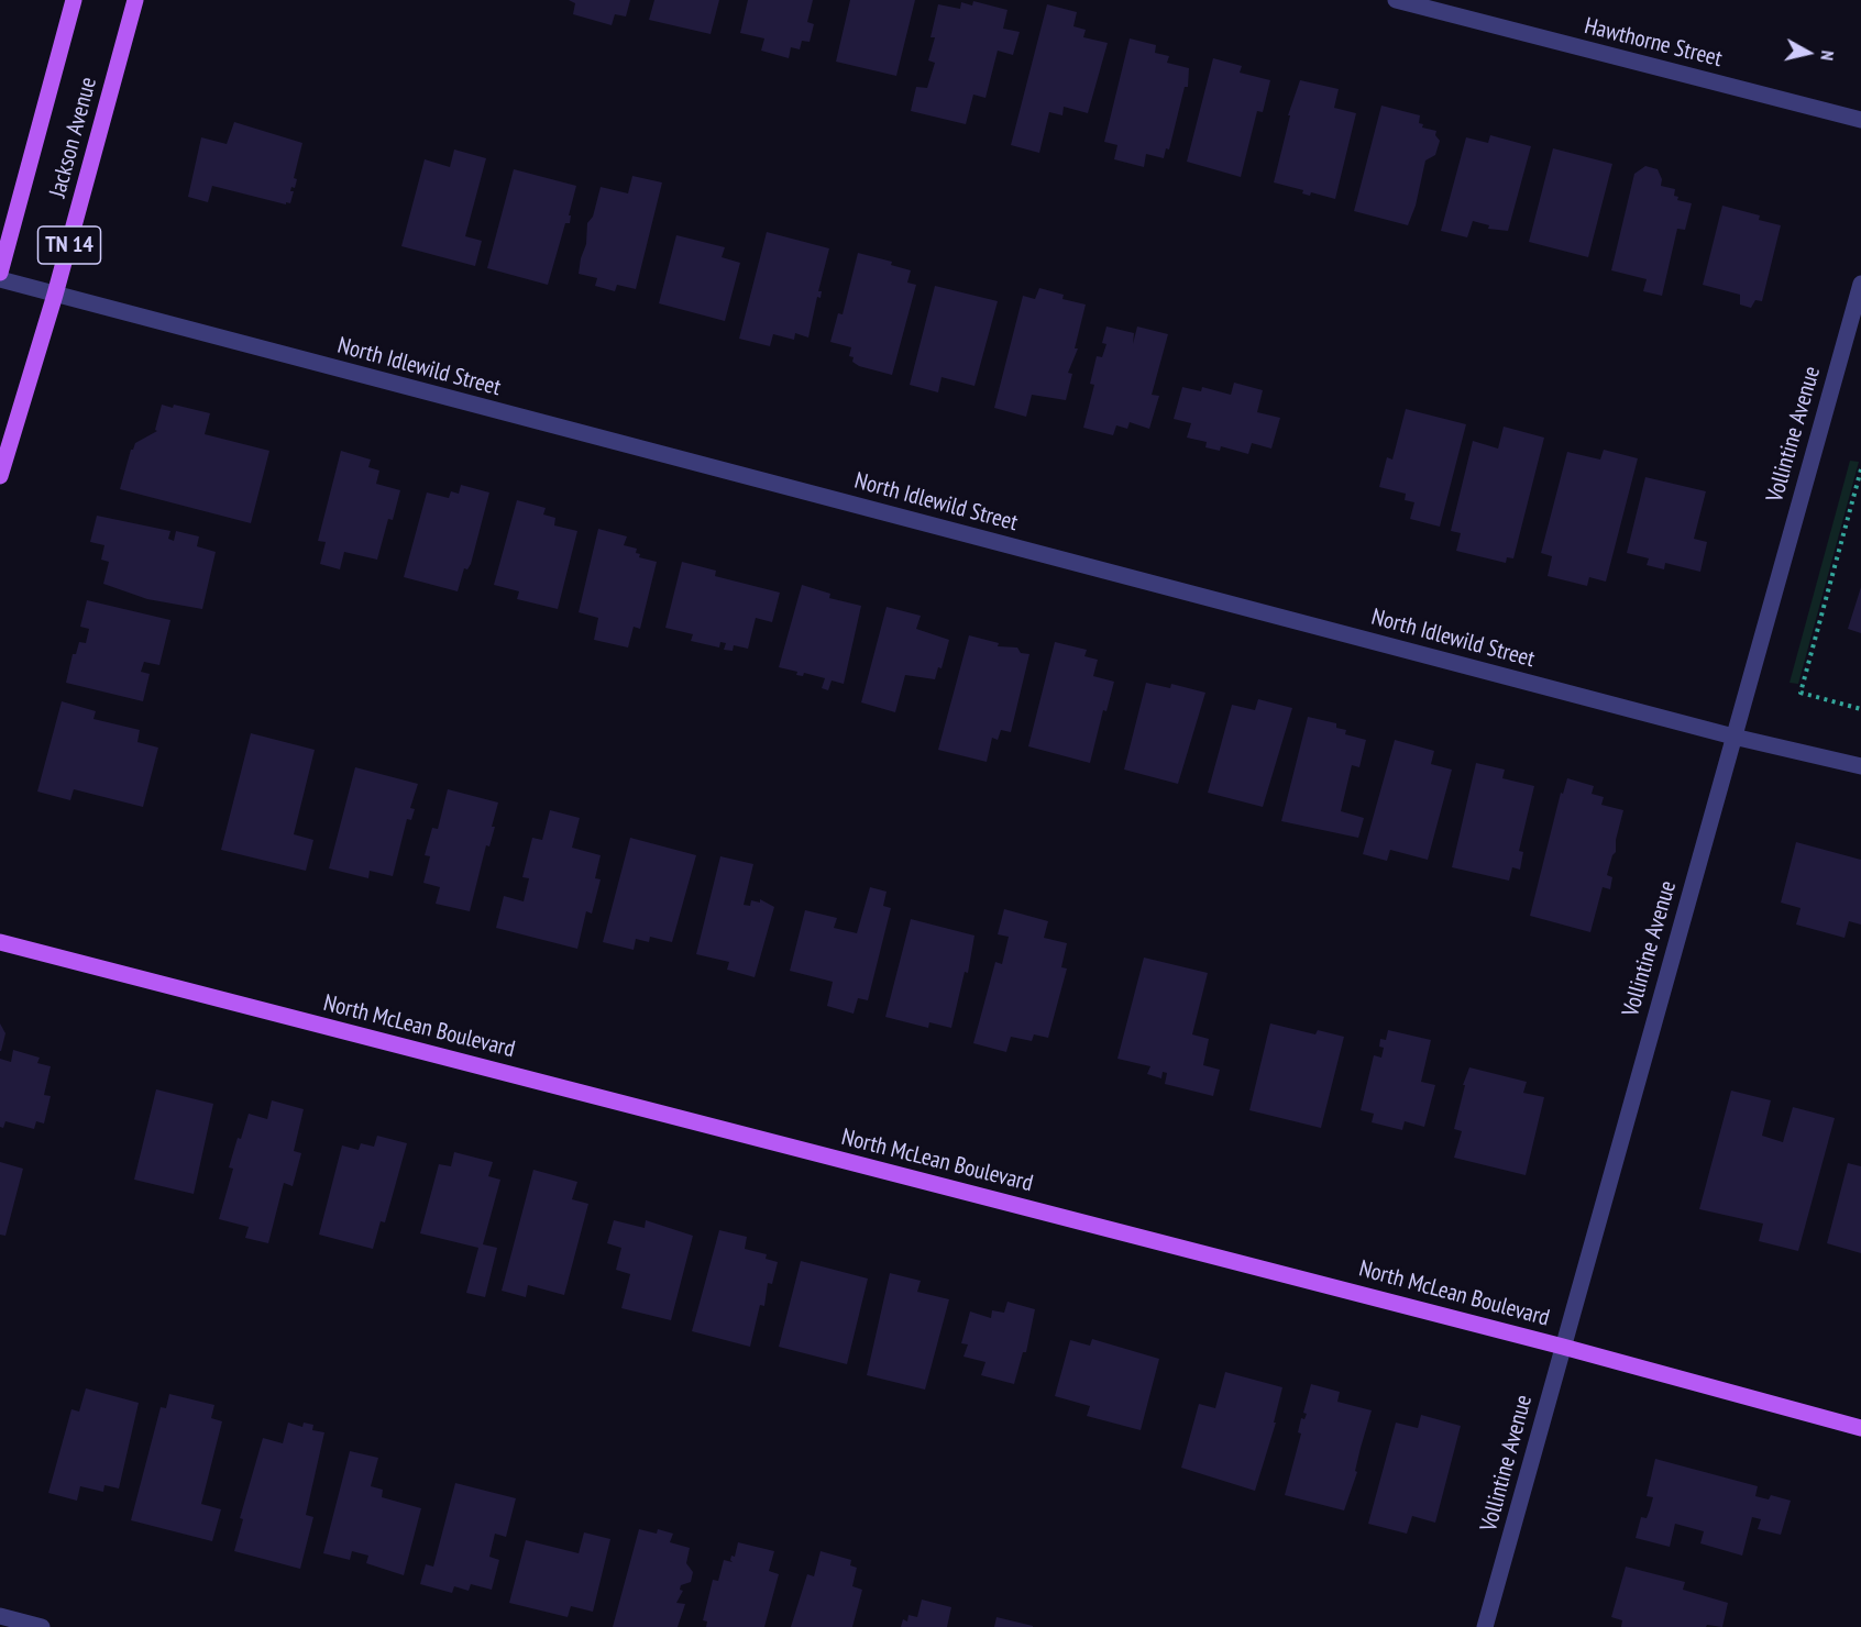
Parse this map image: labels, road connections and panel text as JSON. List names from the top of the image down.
{
  "streets": {
    "main road": ["Jackson Avenue", "TN 14", "North McLean Boulevard"],
    "street": ["Hawthorne Street", "North Idlewild Street", "Vollintine Avenue"]
  },
  "crossings": [
    ["Jackson Avenue", "North Idlewild Street"],
    ["North Idlewild Street", "Vollintine Avenue"],
    ["Vollintine Avenue", "North McLean Boulevard"]
  ],
  "north": "right"
}
